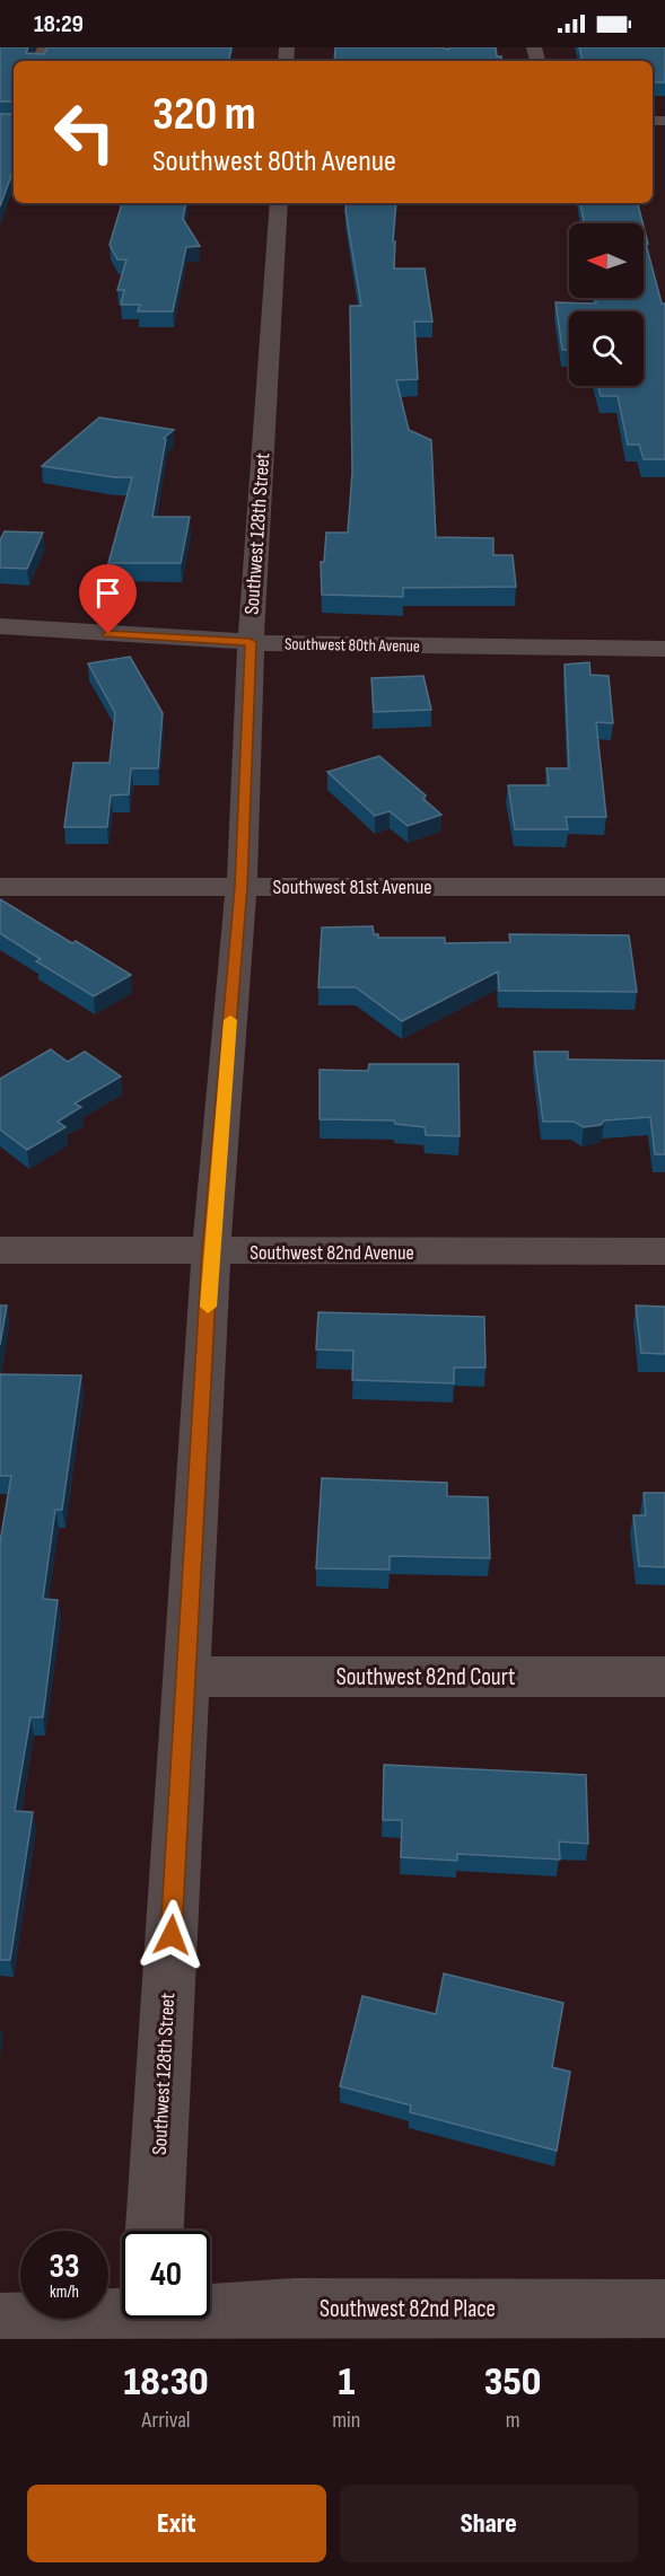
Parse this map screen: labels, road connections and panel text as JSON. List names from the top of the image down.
{
  "streets": {
    "street": [
      "Southwest 128th Street",
      "Southwest 80th Avenue",
      "Southwest 81st Avenue",
      "Southwest 82nd Avenue",
      "Southwest 82nd Court",
      "Southwest 82nd Place"
    ]
  },
  "crossings": [
    ["Southwest 128th Street", "Southwest 80th Avenue"],
    ["Southwest 128th Street", "Southwest 81st Avenue"],
    ["Southwest 128th Street", "Southwest 82nd Avenue"],
    ["Southwest 128th Street", "Southwest 82nd Court"]
  ],
  "north": "left",
  "page": {
    "status": "18:29",
    "turn": ["320 m", "Southwest 80th Avenue"],
    "speed": "33 km/h",
    "limit": "40",
    "eta": [
      "18:30",
      "Arrival",
      "1",
      "min",
      "350",
      "m"
    ],
    "buttons": ["Exit", "Share"]
  }
}
